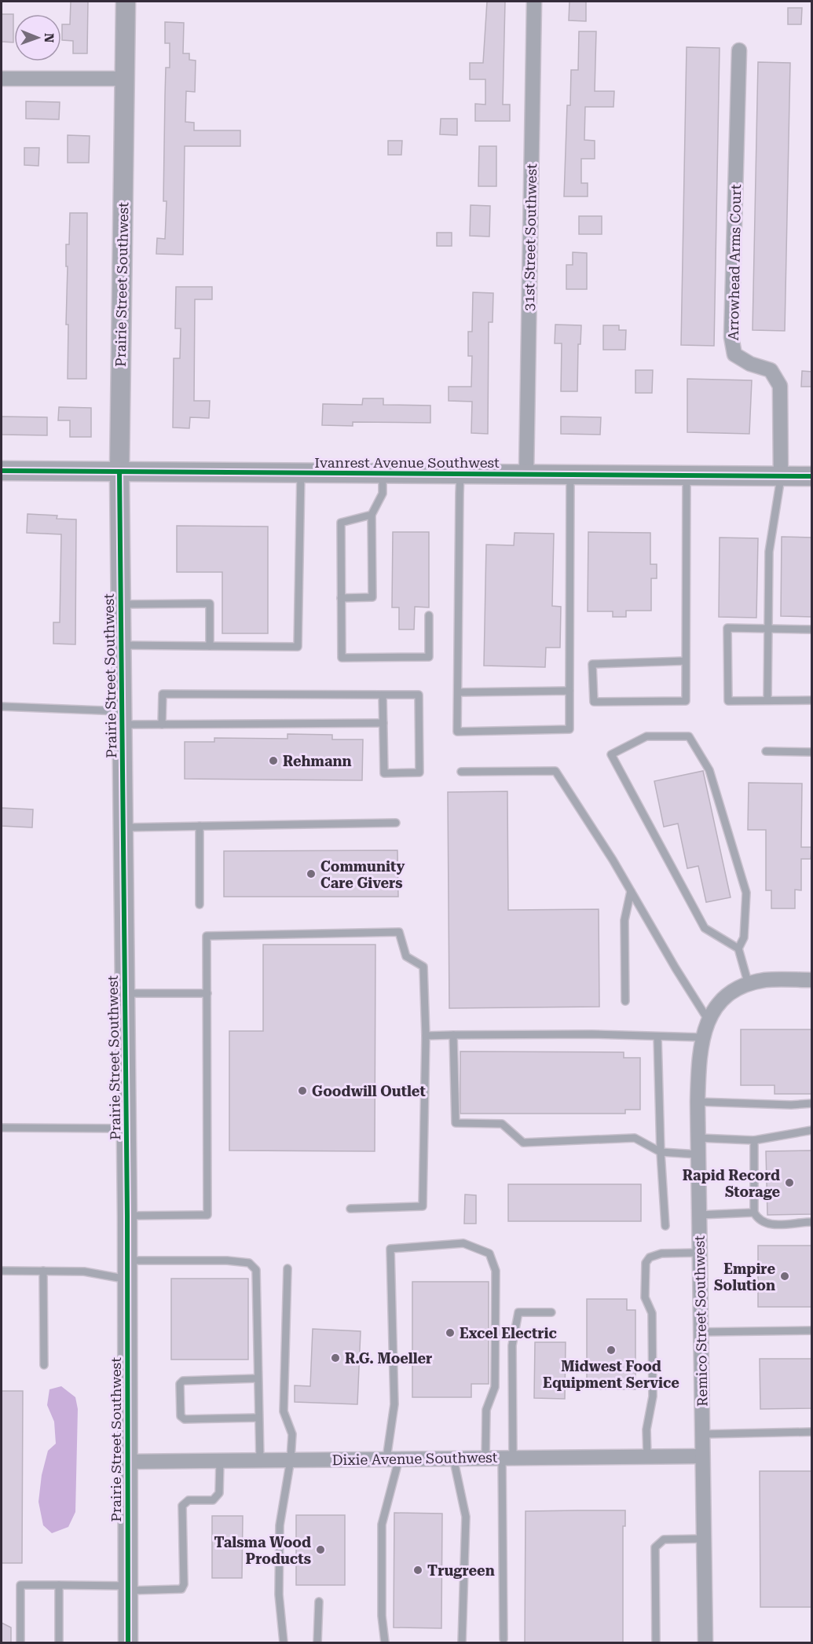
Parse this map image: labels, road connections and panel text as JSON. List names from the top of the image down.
{
  "streets": {
    "street": [
      "31st Street Southwest",
      "Arrowhead Arms Court",
      "Prairie Street Southwest",
      "Ivanrest Avenue Southwest",
      "Remico Street Southwest",
      "Dixie Avenue Southwest"
    ]
  },
  "crossings": [
    ["31st Street Southwest", "Ivanrest Avenue Southwest"],
    ["Arrowhead Arms Court", "Ivanrest Avenue Southwest"],
    ["Prairie Street Southwest", "Ivanrest Avenue Southwest"],
    ["Prairie Street Southwest", "Dixie Avenue Southwest"],
    ["Remico Street Southwest", "Dixie Avenue Southwest"]
  ],
  "places": [
    "Rehmann",
    "Community Care Givers",
    "Goodwill Outlet",
    "Rapid Record Storage",
    "Empire Solution",
    "Excel Electric",
    "Midwest Food Equipment Service",
    "R.G. Moeller",
    "Talsma Wood Products",
    "Trugreen"
  ],
  "north": "right"
}
